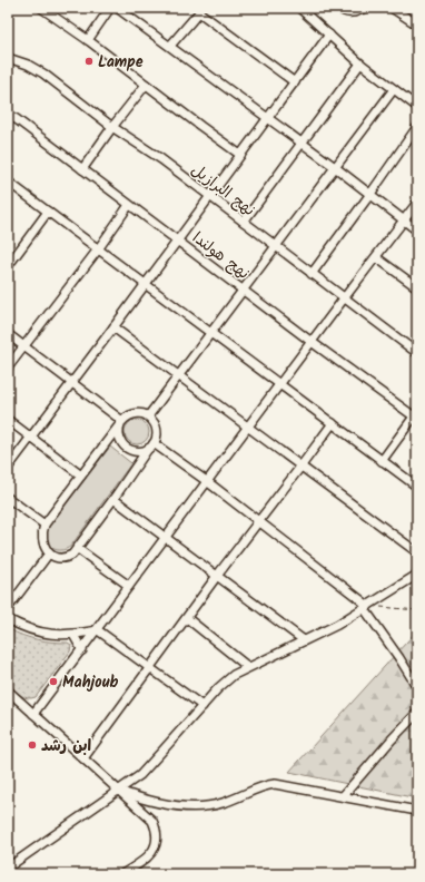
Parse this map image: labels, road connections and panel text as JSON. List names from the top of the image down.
{
  "streets": {
    "street": ["نهج البرازيل", "نهج هولندا"]
  },
  "places": ["Lampe", "Mahjoub", "ابن رشد"]
}
